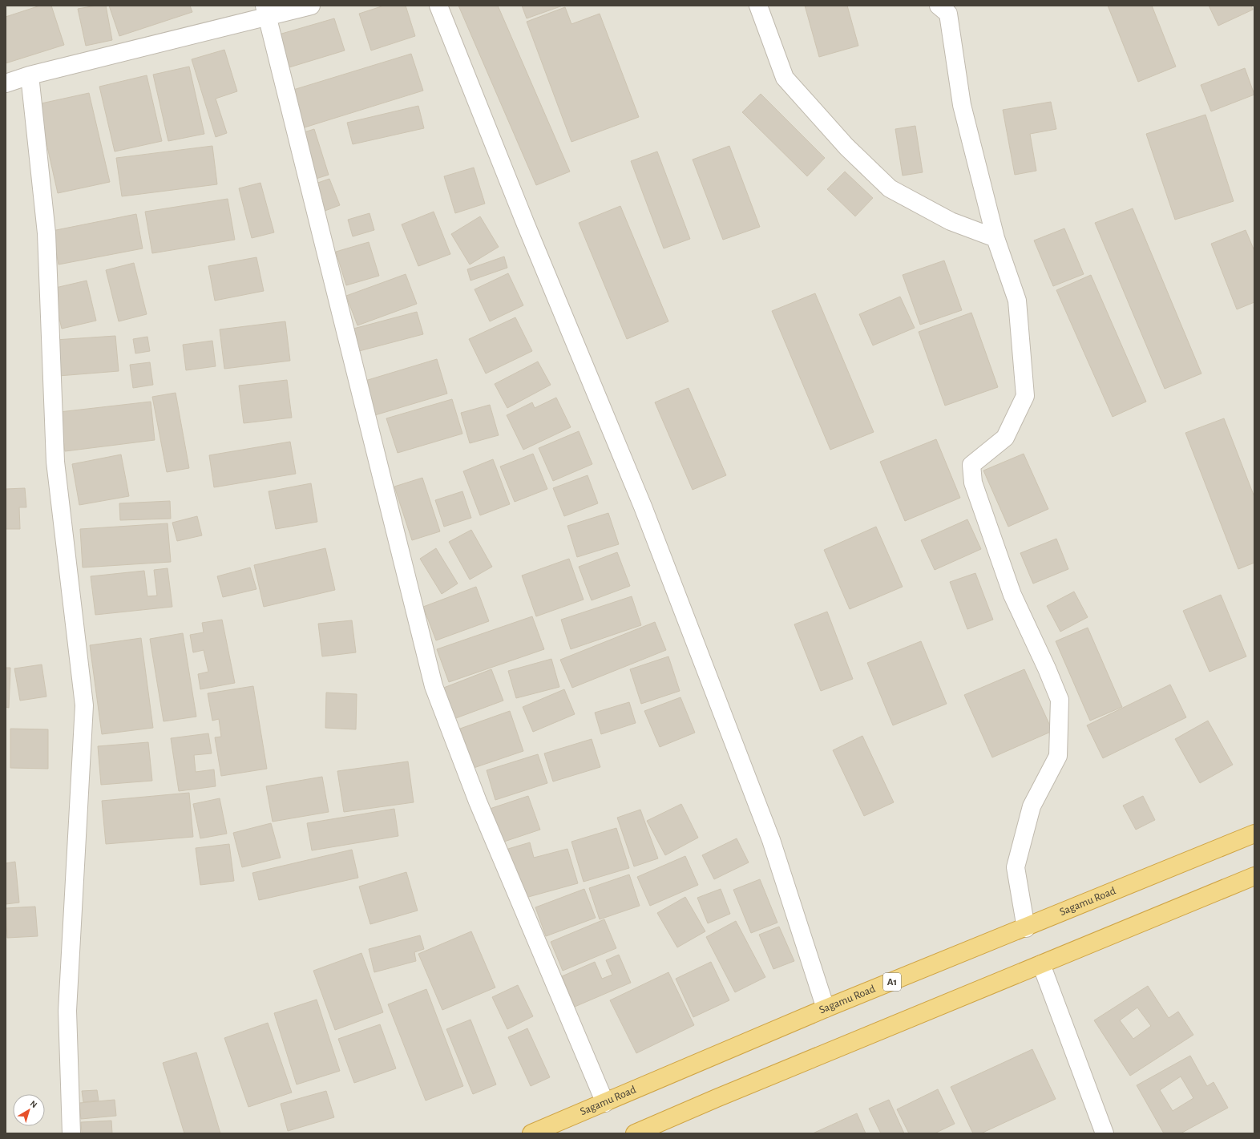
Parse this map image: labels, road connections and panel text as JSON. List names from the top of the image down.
{
  "streets": {
    "highway": ["Sagamu Road", "A1"]
  },
  "north": "top right"
}
